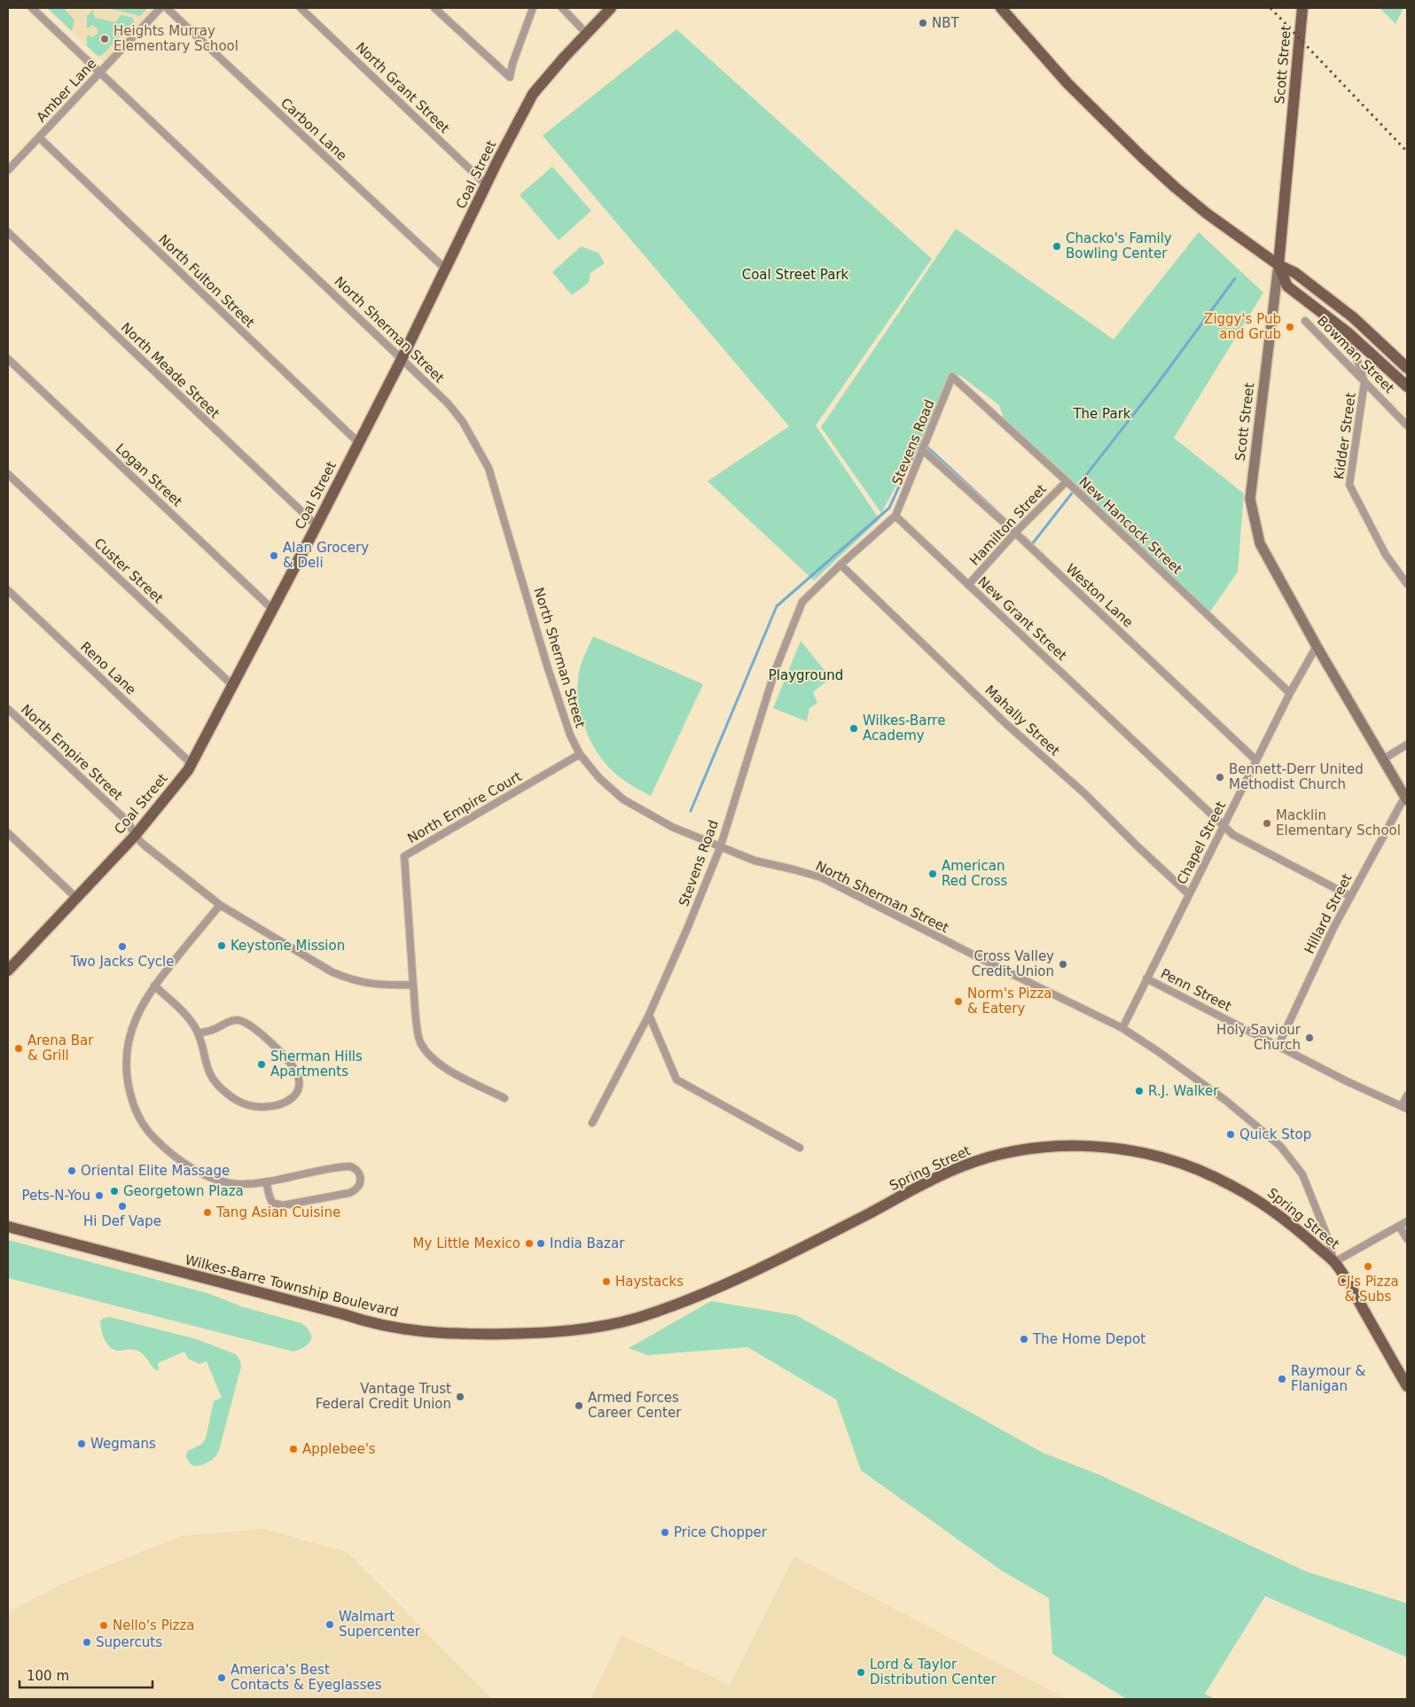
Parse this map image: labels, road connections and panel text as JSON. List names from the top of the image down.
{
  "streets": {
    "main road": [
      "Scott Street",
      "Coal Street",
      "Spring Street",
      "Wilkes-Barre Township Boulevard"
    ],
    "street": [
      "North Grant Street",
      "Amber Lane",
      "Carbon Lane",
      "North Fulton Street",
      "North Sherman Street",
      "Bowman Street",
      "North Meade Street",
      "Kidder Street",
      "Stevens Road",
      "Logan Street",
      "Hamilton Street",
      "New Hancock Street",
      "Custer Street",
      "Weston Lane",
      "New Grant Street",
      "Reno Lane",
      "Mahally Street",
      "North Empire Street",
      "North Empire Court",
      "Chapel Street",
      "Hillard Street",
      "Penn Street"
    ]
  },
  "crossings": [
    ["Scott Street", "Chapel Street"],
    ["Scott Street", "Hillard Street"],
    ["North Grant Street", "Coal Street"],
    ["Amber Lane", "North Fulton Street"],
    ["Amber Lane", "North Sherman Street"],
    ["Carbon Lane", "Coal Street"],
    ["Coal Street", "North Fulton Street"],
    ["Coal Street", "North Sherman Street"],
    ["Coal Street", "North Meade Street"],
    ["Coal Street", "Logan Street"],
    ["Coal Street", "Custer Street"],
    ["Coal Street", "Reno Lane"],
    ["Coal Street", "North Empire Street"],
    ["North Sherman Street", "Stevens Road"],
    ["North Sherman Street", "North Empire Court"],
    ["North Sherman Street", "Chapel Street"],
    ["North Sherman Street", "Spring Street"],
    ["Bowman Street", "Kidder Street"],
    ["Stevens Road", "New Hancock Street"],
    ["Stevens Road", "Weston Lane"],
    ["Stevens Road", "New Grant Street"],
    ["Stevens Road", "Mahally Street"],
    ["Hamilton Street", "New Hancock Street"],
    ["Hamilton Street", "Weston Lane"],
    ["Hamilton Street", "New Grant Street"],
    ["New Hancock Street", "Chapel Street"],
    ["Weston Lane", "Chapel Street"],
    ["New Grant Street", "Chapel Street"],
    ["New Grant Street", "Hillard Street"],
    ["Mahally Street", "Chapel Street"],
    ["Chapel Street", "Penn Street"],
    ["Hillard Street", "Penn Street"],
    ["Spring Street", "Wilkes-Barre Township Boulevard"]
  ],
  "parks": ["Coal Street Park", "The Park", "Playground"],
  "places": [
    "NBT",
    "Heights Murray Elementary School",
    "Chacko's Family Bowling Center",
    "Ziggy's Pub and Grub",
    "Alan Grocery & Deli",
    "Wilkes-Barre Academy",
    "Bennett-Derr United Methodist Church",
    "Macklin Elementary School",
    "American Red Cross",
    "Keystone Mission",
    "Two Jacks Cycle",
    "Cross Valley Credit Union",
    "Norm's Pizza & Eatery",
    "Holy Saviour Church",
    "Arena Bar & Grill",
    "Sherman Hills Apartments",
    "R.J. Walker",
    "Quick Stop",
    "Oriental Elite Massage",
    "Georgetown Plaza",
    "Pets-N-You",
    "Hi Def Vape",
    "Tang Asian Cuisine",
    "My Little Mexico",
    "India Bazar",
    "CJ's Pizza & Subs",
    "Haystacks",
    "The Home Depot",
    "Raymour & Flanigan",
    "Vantage Trust Federal Credit Union",
    "Armed Forces Career Center",
    "Wegmans",
    "Applebee's",
    "Price Chopper",
    "Walmart Supercenter",
    "Nello's Pizza",
    "Supercuts",
    "Lord & Taylor Distribution Center",
    "America's Best Contacts & Eyeglasses"
  ],
  "scale_bar": "100 m"
}
